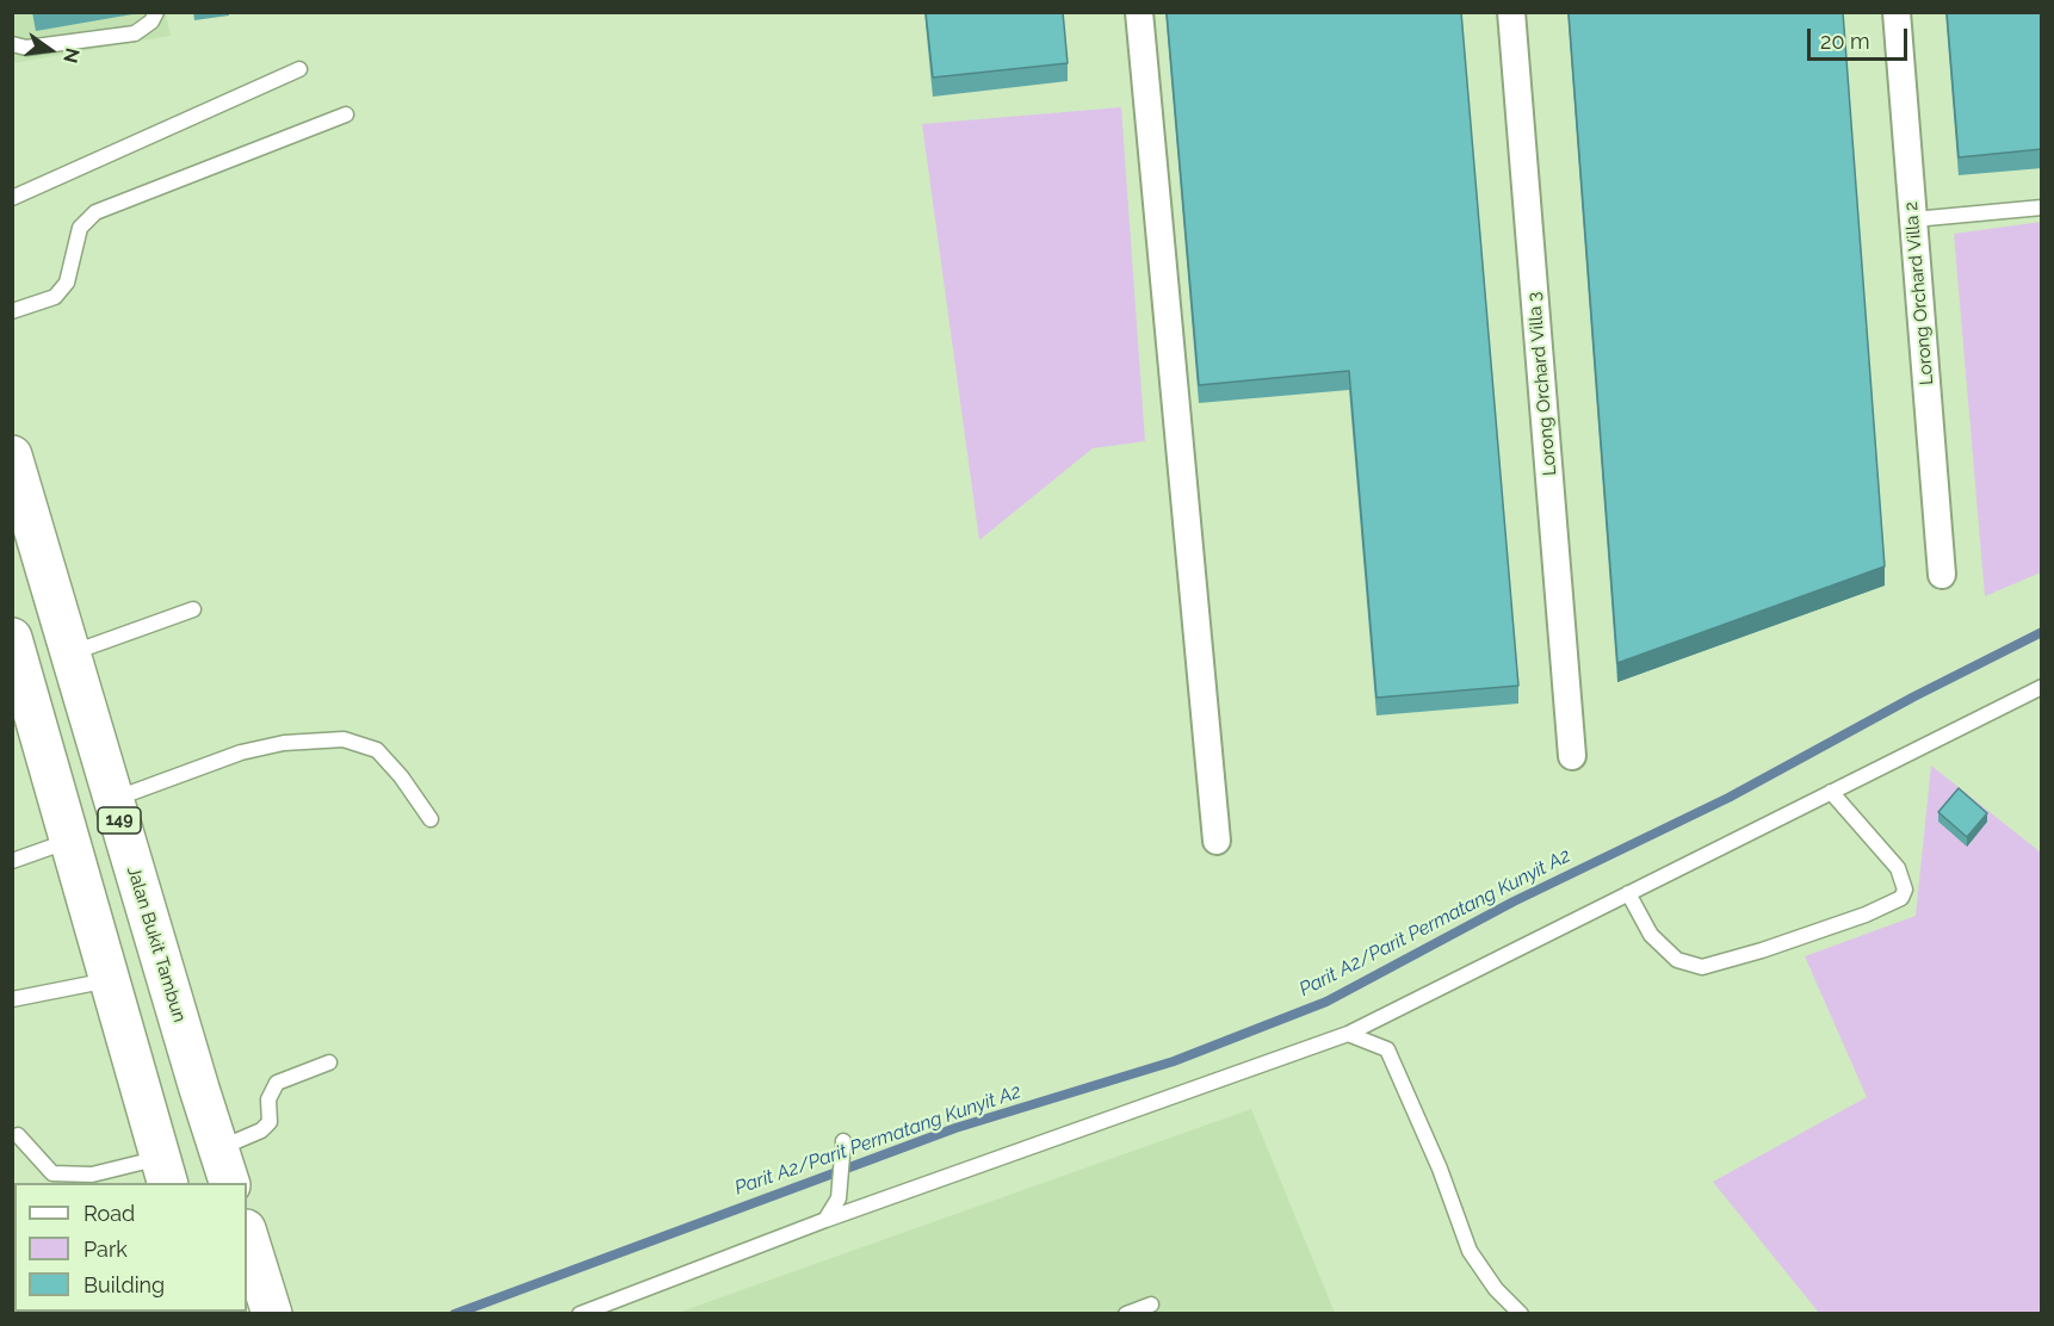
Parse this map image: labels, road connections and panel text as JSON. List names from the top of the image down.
{
  "streets": {
    "main road": ["149", "Jalan Bukit Tambun"],
    "street": ["Lorong Orchard Villa 2", "Lorong Orchard Villa 3"]
  },
  "water": ["Parit A2/Parit Permatang Kunyit A2"],
  "legend": ["Road", "Park", "Building"],
  "scale_bar": "20 m",
  "north": "right"
}
